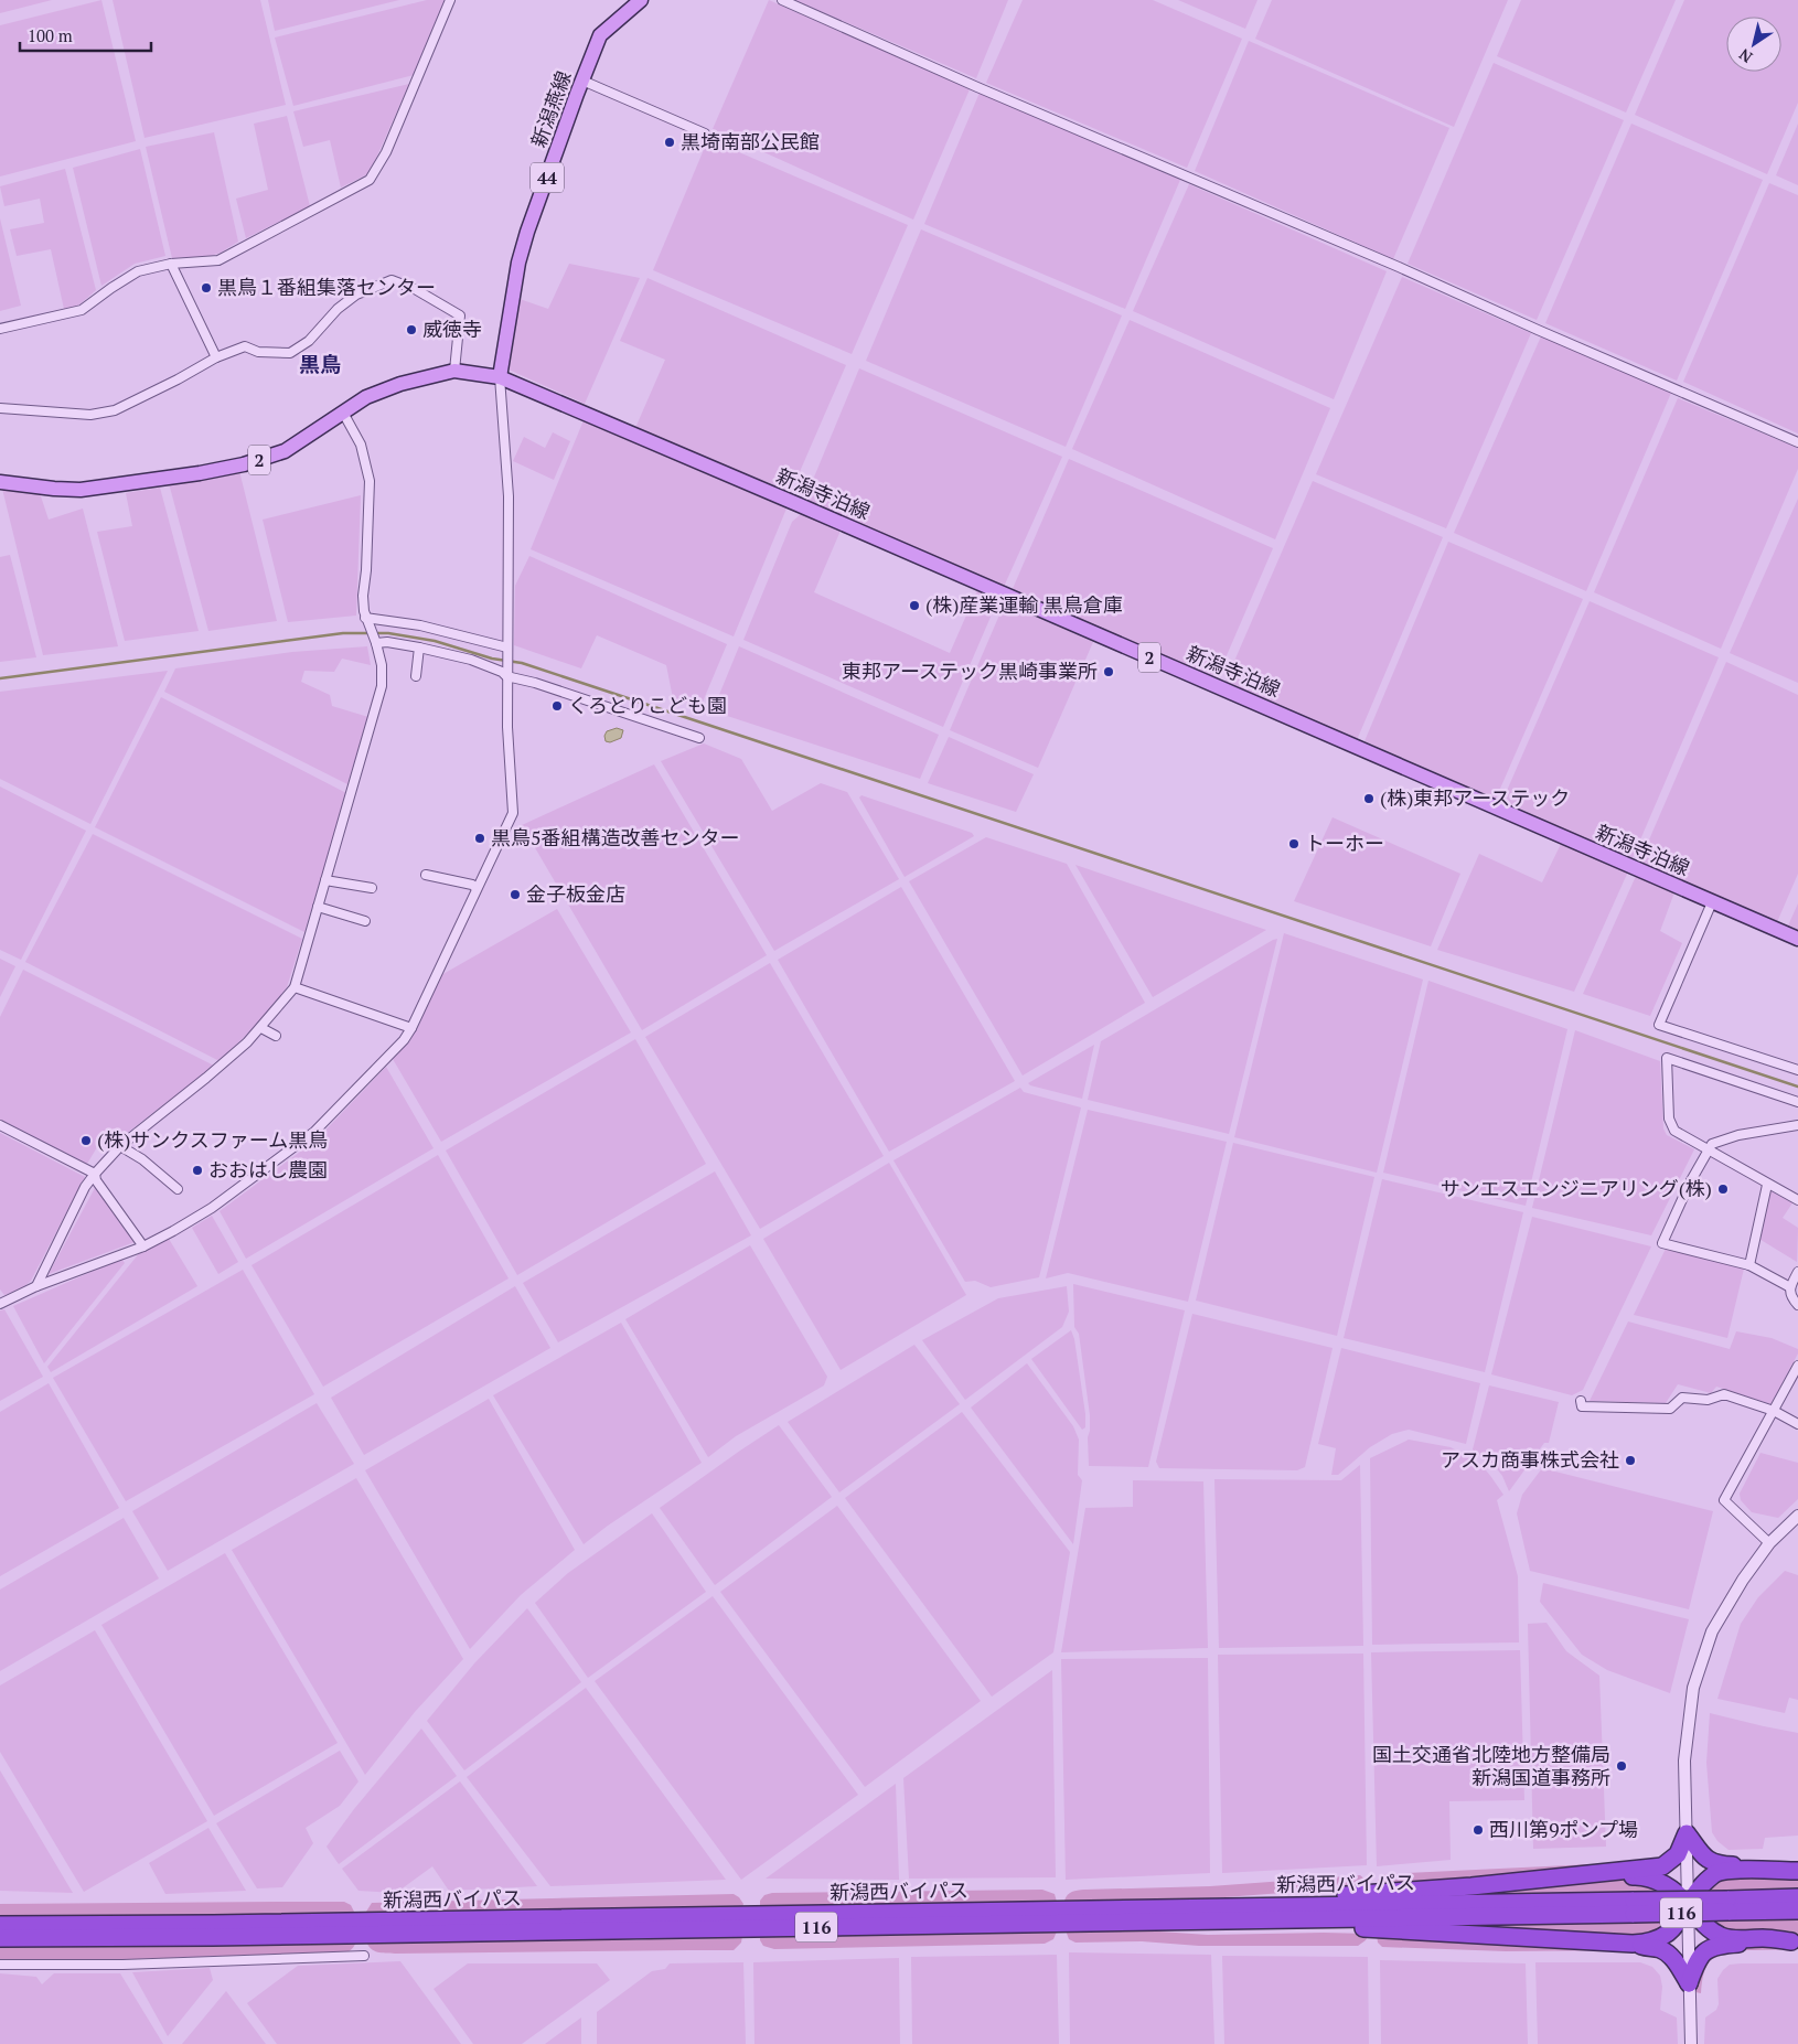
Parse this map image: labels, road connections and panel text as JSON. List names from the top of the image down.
{
  "streets": {
    "highway": ["新潟西バイパス", "116"],
    "main road": [
      "新潟燕線",
      "44",
      "2",
      "新潟寺泊線"
    ]
  },
  "crossings": [
    ["新潟燕線", "2"],
    ["新潟燕線", "新潟寺泊線"],
    ["2", "新潟寺泊線"]
  ],
  "districts": ["黒鳥"],
  "places": [
    "黒埼南部公民館",
    "黒鳥１番組集落センター",
    "威徳寺",
    "(株)産業運輸 黒鳥倉庫",
    "東邦アーステック黒崎事業所",
    "くろとりこども園",
    "(株)東邦アーステック",
    "黒鳥5番組構造改善センター",
    "トーホー",
    "金子板金店",
    "(株)サンクスファーム黒鳥",
    "おおはし農園",
    "サンエスエンジニアリング(株)",
    "アスカ商事株式会社",
    "国土交通省北陸地方整備局 新潟国道事務所",
    "西川第9ポンプ場"
  ],
  "scale_bar": "100 m",
  "north": "bottom left"
}
